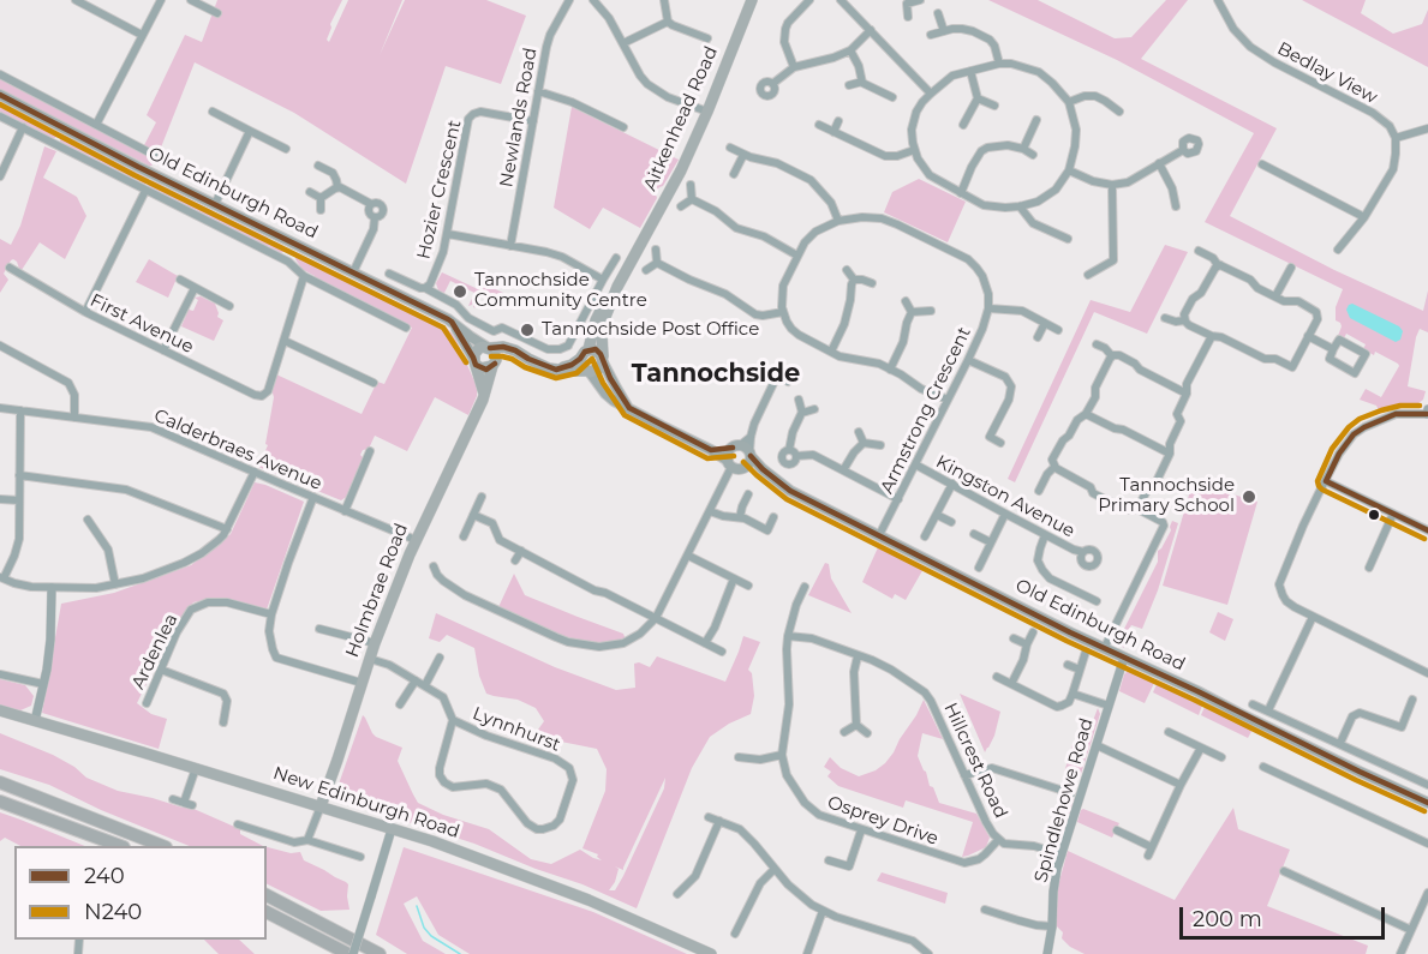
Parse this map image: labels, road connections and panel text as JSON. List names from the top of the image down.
{
  "streets": {
    "main road": [
      "Aitkenhead Road",
      "Old Edinburgh Road",
      "Holmbrae Road",
      "New Edinburgh Road"
    ],
    "street": [
      "Bedlay View",
      "Newlands Road",
      "Hozier Crescent",
      "First Avenue",
      "Armstrong Crescent",
      "Calderbraes Avenue",
      "Kingston Avenue",
      "Ardenlea",
      "Lynnhurst",
      "Hillcrest Road",
      "Spindlehowe Road",
      "Osprey Drive"
    ]
  },
  "crossings": [
    ["Newlands Road", "Hozier Crescent"],
    ["Aitkenhead Road", "Old Edinburgh Road"],
    ["Old Edinburgh Road", "Armstrong Crescent"],
    ["Old Edinburgh Road", "Holmbrae Road"],
    ["Old Edinburgh Road", "Spindlehowe Road"],
    ["Armstrong Crescent", "Kingston Avenue"],
    ["Calderbraes Avenue", "Holmbrae Road"],
    ["Holmbrae Road", "Lynnhurst"],
    ["Holmbrae Road", "New Edinburgh Road"],
    ["Hillcrest Road", "Spindlehowe Road"],
    ["Hillcrest Road", "Osprey Drive"]
  ],
  "districts": ["Tannochside"],
  "places": ["Tannochside Community Centre", "Tannochside Post Office", "Tannochside Primary School"],
  "lines": ["transit line 240", "transit line N240"],
  "legend": ["240", "N240"],
  "scale_bar": "200 m"
}
